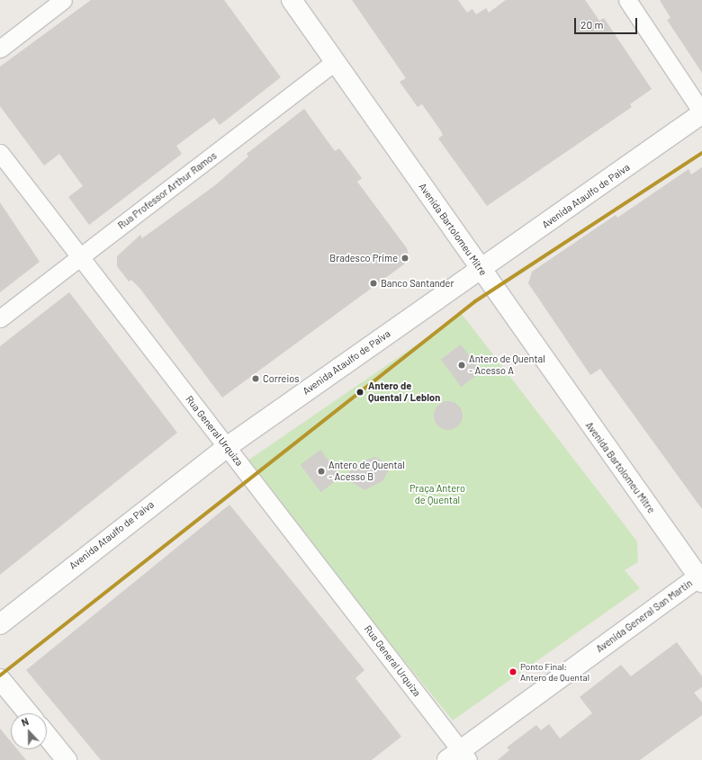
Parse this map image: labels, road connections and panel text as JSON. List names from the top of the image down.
{
  "streets": {
    "main road": ["Avenida Ataulfo de Paiva", "Avenida Bartolomeu Mitre", "Avenida General San Martin"],
    "street": ["Rua Professor Arthur Ramos", "Rua General Urquiza"]
  },
  "crossings": [
    ["Rua Professor Arthur Ramos", "Avenida Bartolomeu Mitre"],
    ["Rua Professor Arthur Ramos", "Rua General Urquiza"],
    ["Avenida Ataulfo de Paiva", "Avenida Bartolomeu Mitre"],
    ["Avenida Ataulfo de Paiva", "Rua General Urquiza"],
    ["Avenida Bartolomeu Mitre", "Avenida General San Martin"],
    ["Rua General Urquiza", "Avenida General San Martin"]
  ],
  "parks": ["Praça Antero de Quental"],
  "places": [
    "Bradesco Prime",
    "Banco Santander",
    "Antero de Quental - Acesso A",
    "Correios",
    "Antero de Quental / Leblon",
    "Antero de Quental - Acesso B",
    "Ponto Final: Antero de Quental"
  ],
  "scale_bar": "20 m",
  "north": "top"
}
